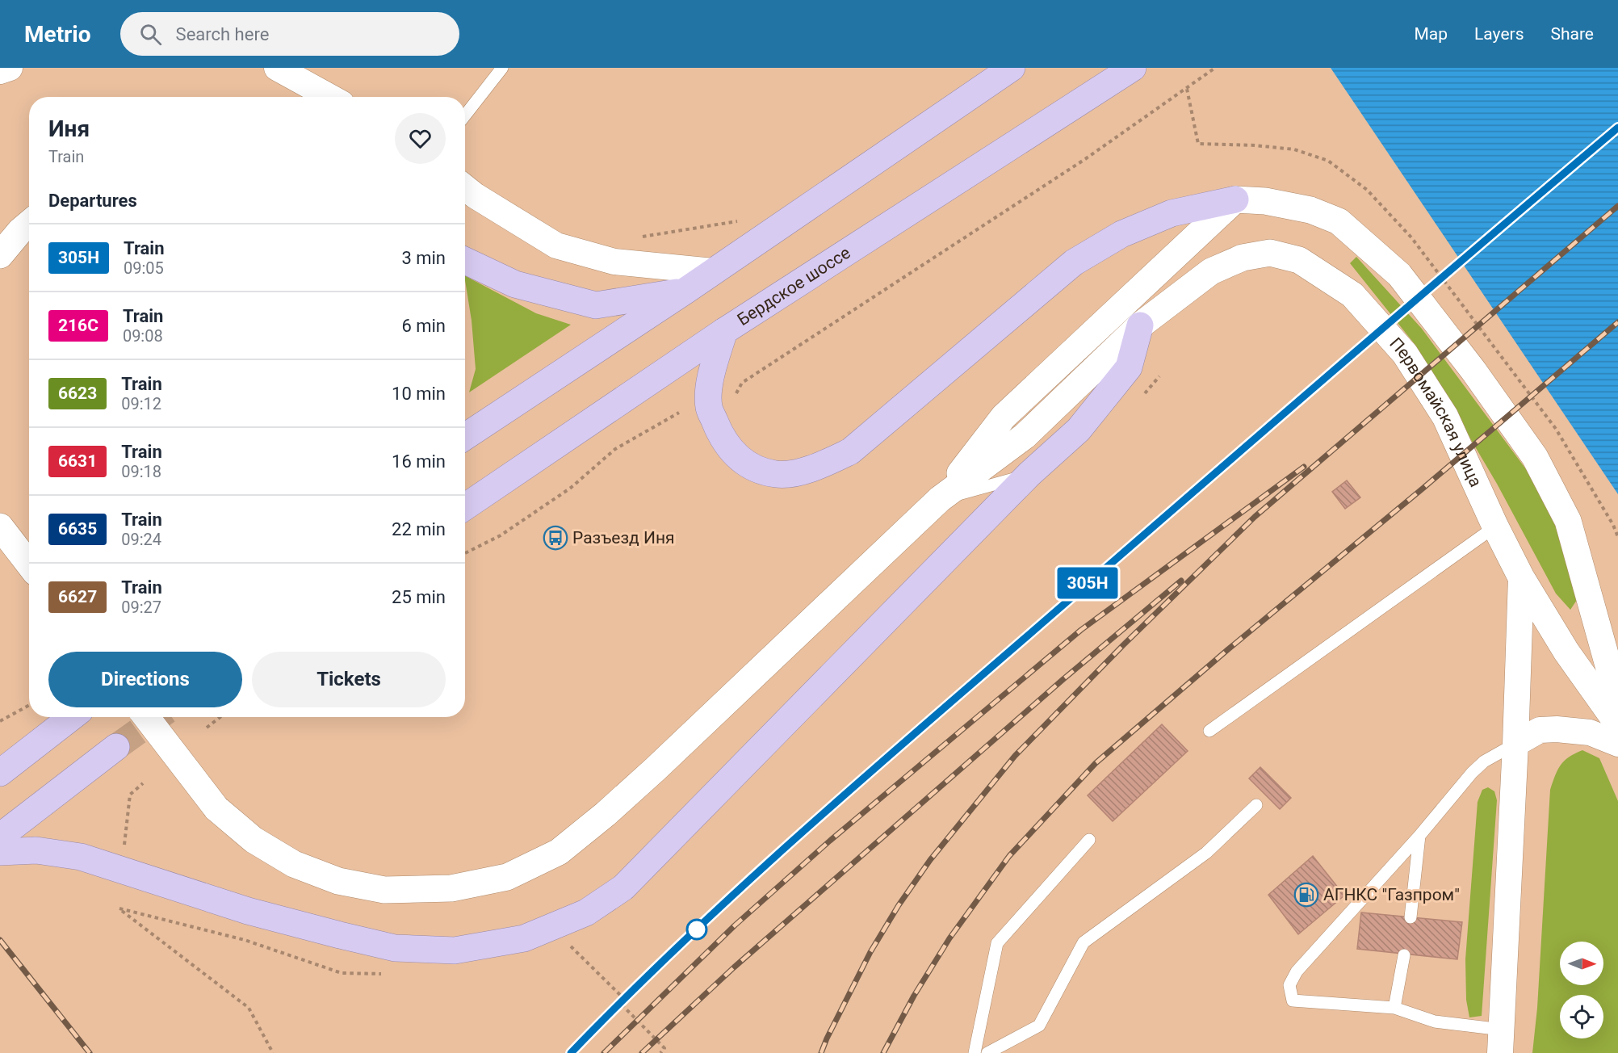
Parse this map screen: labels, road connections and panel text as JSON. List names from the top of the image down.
{
  "streets": {
    "highway": ["Бердское шоссе"],
    "main road": ["Первомайская улица"]
  },
  "places": {
    "bus stop": ["Разъезд Иня"],
    "fuel station": ["АГНКС \"Газпром\""]
  },
  "north": "right",
  "page": {
    "header": "Metrio",
    "search": "Search here",
    "nav": ["Map", "Layers", "Share"],
    "on_map": "305Н",
    "heading": [
      ["Иня", "Train"],
      "Departures"
    ],
    "list": [
      {
        "mark": "305Н",
        "name": "Train",
        "note": "09:05",
        "value": "3 min"
      },
      {
        "mark": "216С",
        "name": "Train",
        "note": "09:08",
        "value": "6 min"
      },
      {
        "mark": "6623",
        "name": "Train",
        "note": "09:12",
        "value": "10 min"
      },
      {
        "mark": "6631",
        "name": "Train",
        "note": "09:18",
        "value": "16 min"
      },
      {
        "mark": "6635",
        "name": "Train",
        "note": "09:24",
        "value": "22 min"
      },
      {
        "mark": "6627",
        "name": "Train",
        "note": "09:27",
        "value": "25 min"
      }
    ],
    "buttons": ["Directions", "Tickets"]
  }
}
